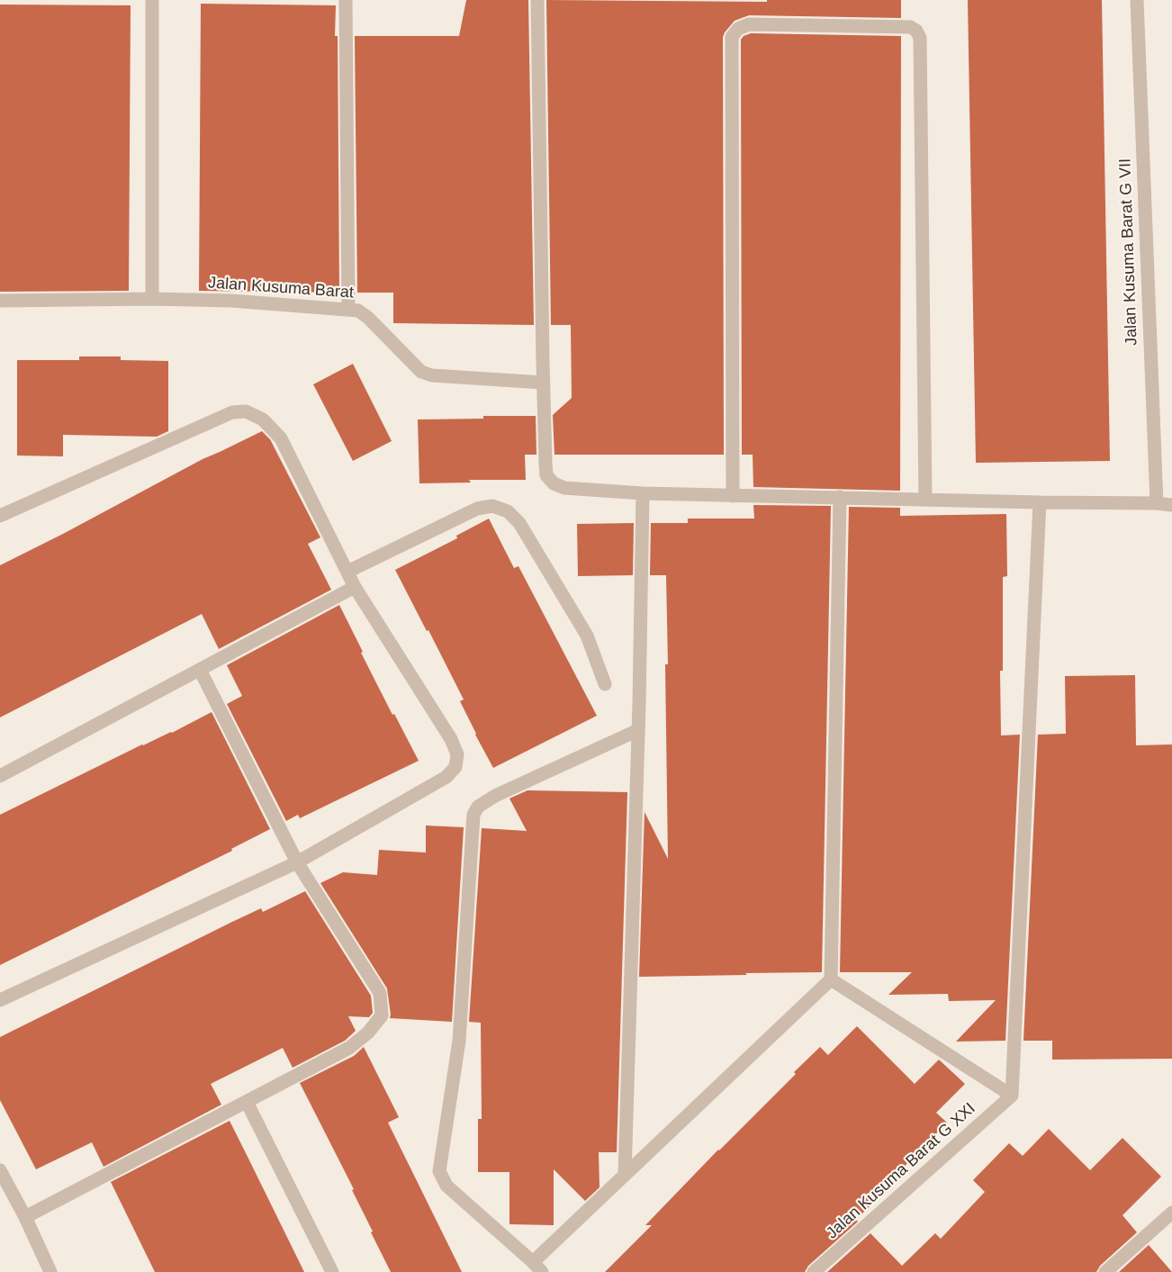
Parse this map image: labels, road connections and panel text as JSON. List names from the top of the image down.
{
  "streets": {
    "street": ["Jalan Kusuma Barat G VII", "Jalan Kusuma Barat", "Jalan Kusuma Barat G XXI"]
  }
}
